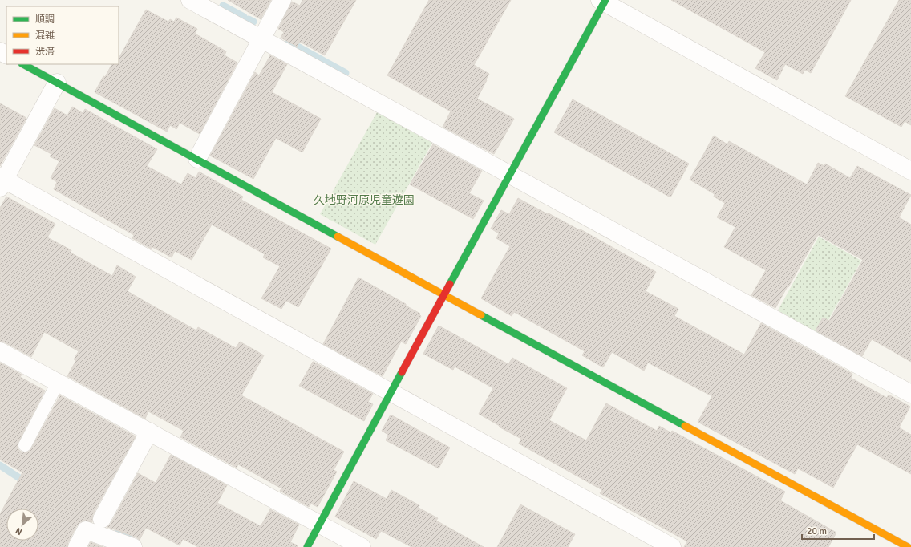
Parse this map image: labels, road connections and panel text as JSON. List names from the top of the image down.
{
  "parks": ["久地野河原児童遊園"],
  "legend": ["順調", "混雑", "渋滞"],
  "scale_bar": "20 m",
  "north": "bottom left"
}
